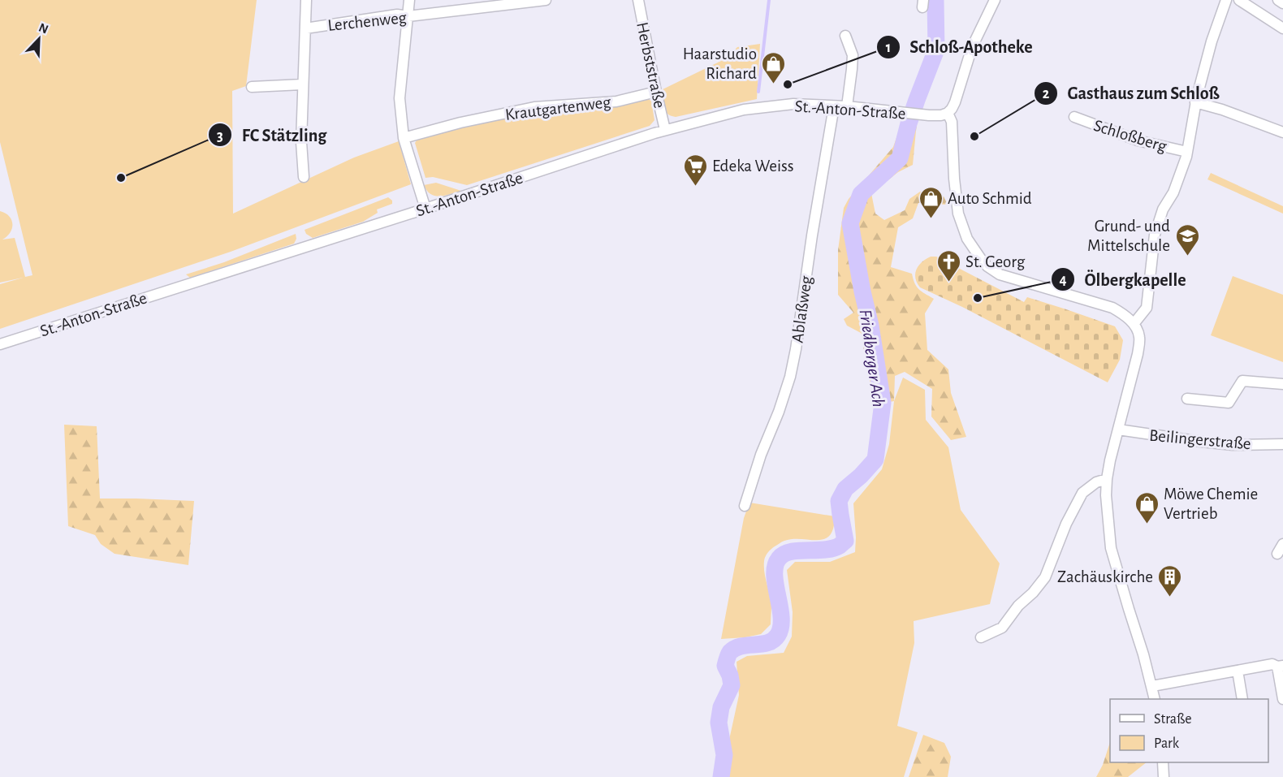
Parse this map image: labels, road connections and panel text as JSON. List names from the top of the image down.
{
  "streets": {
    "street": [
      "Lerchenweg",
      "Herbststraße",
      "Krautgartenweg",
      "St.-Anton-Straße",
      "Schloßberg",
      "Ablaßweg",
      "Beilingerstraße"
    ]
  },
  "crossings": [
    ["Herbststraße", "Krautgartenweg"],
    ["Herbststraße", "St.-Anton-Straße"],
    ["St.-Anton-Straße", "Ablaßweg"]
  ],
  "water": ["Friedberger Ach"],
  "places": {
    "shop": ["Haarstudio Richard", "Auto Schmid", "Möwe Chemie Vertrieb"],
    "other": [
      "Schloß-Apotheke",
      "Gasthaus zum Schloß",
      "FC Stätzling",
      "Ölbergkapelle"
    ],
    "supermarket": ["Edeka Weiss"],
    "school or university": ["Grund- und Mittelschule"],
    "church": ["St. Georg"],
    "building": ["Zachäuskirche"]
  },
  "legend": ["Straße", "Park"],
  "north": "top right"
}
